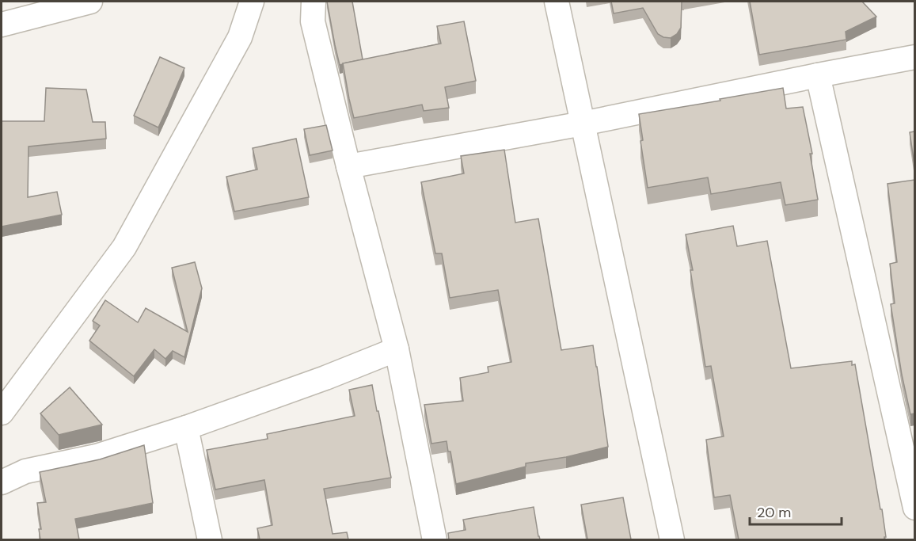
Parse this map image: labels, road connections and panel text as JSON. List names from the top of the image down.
{
  "scale_bar": "20 m"
}
